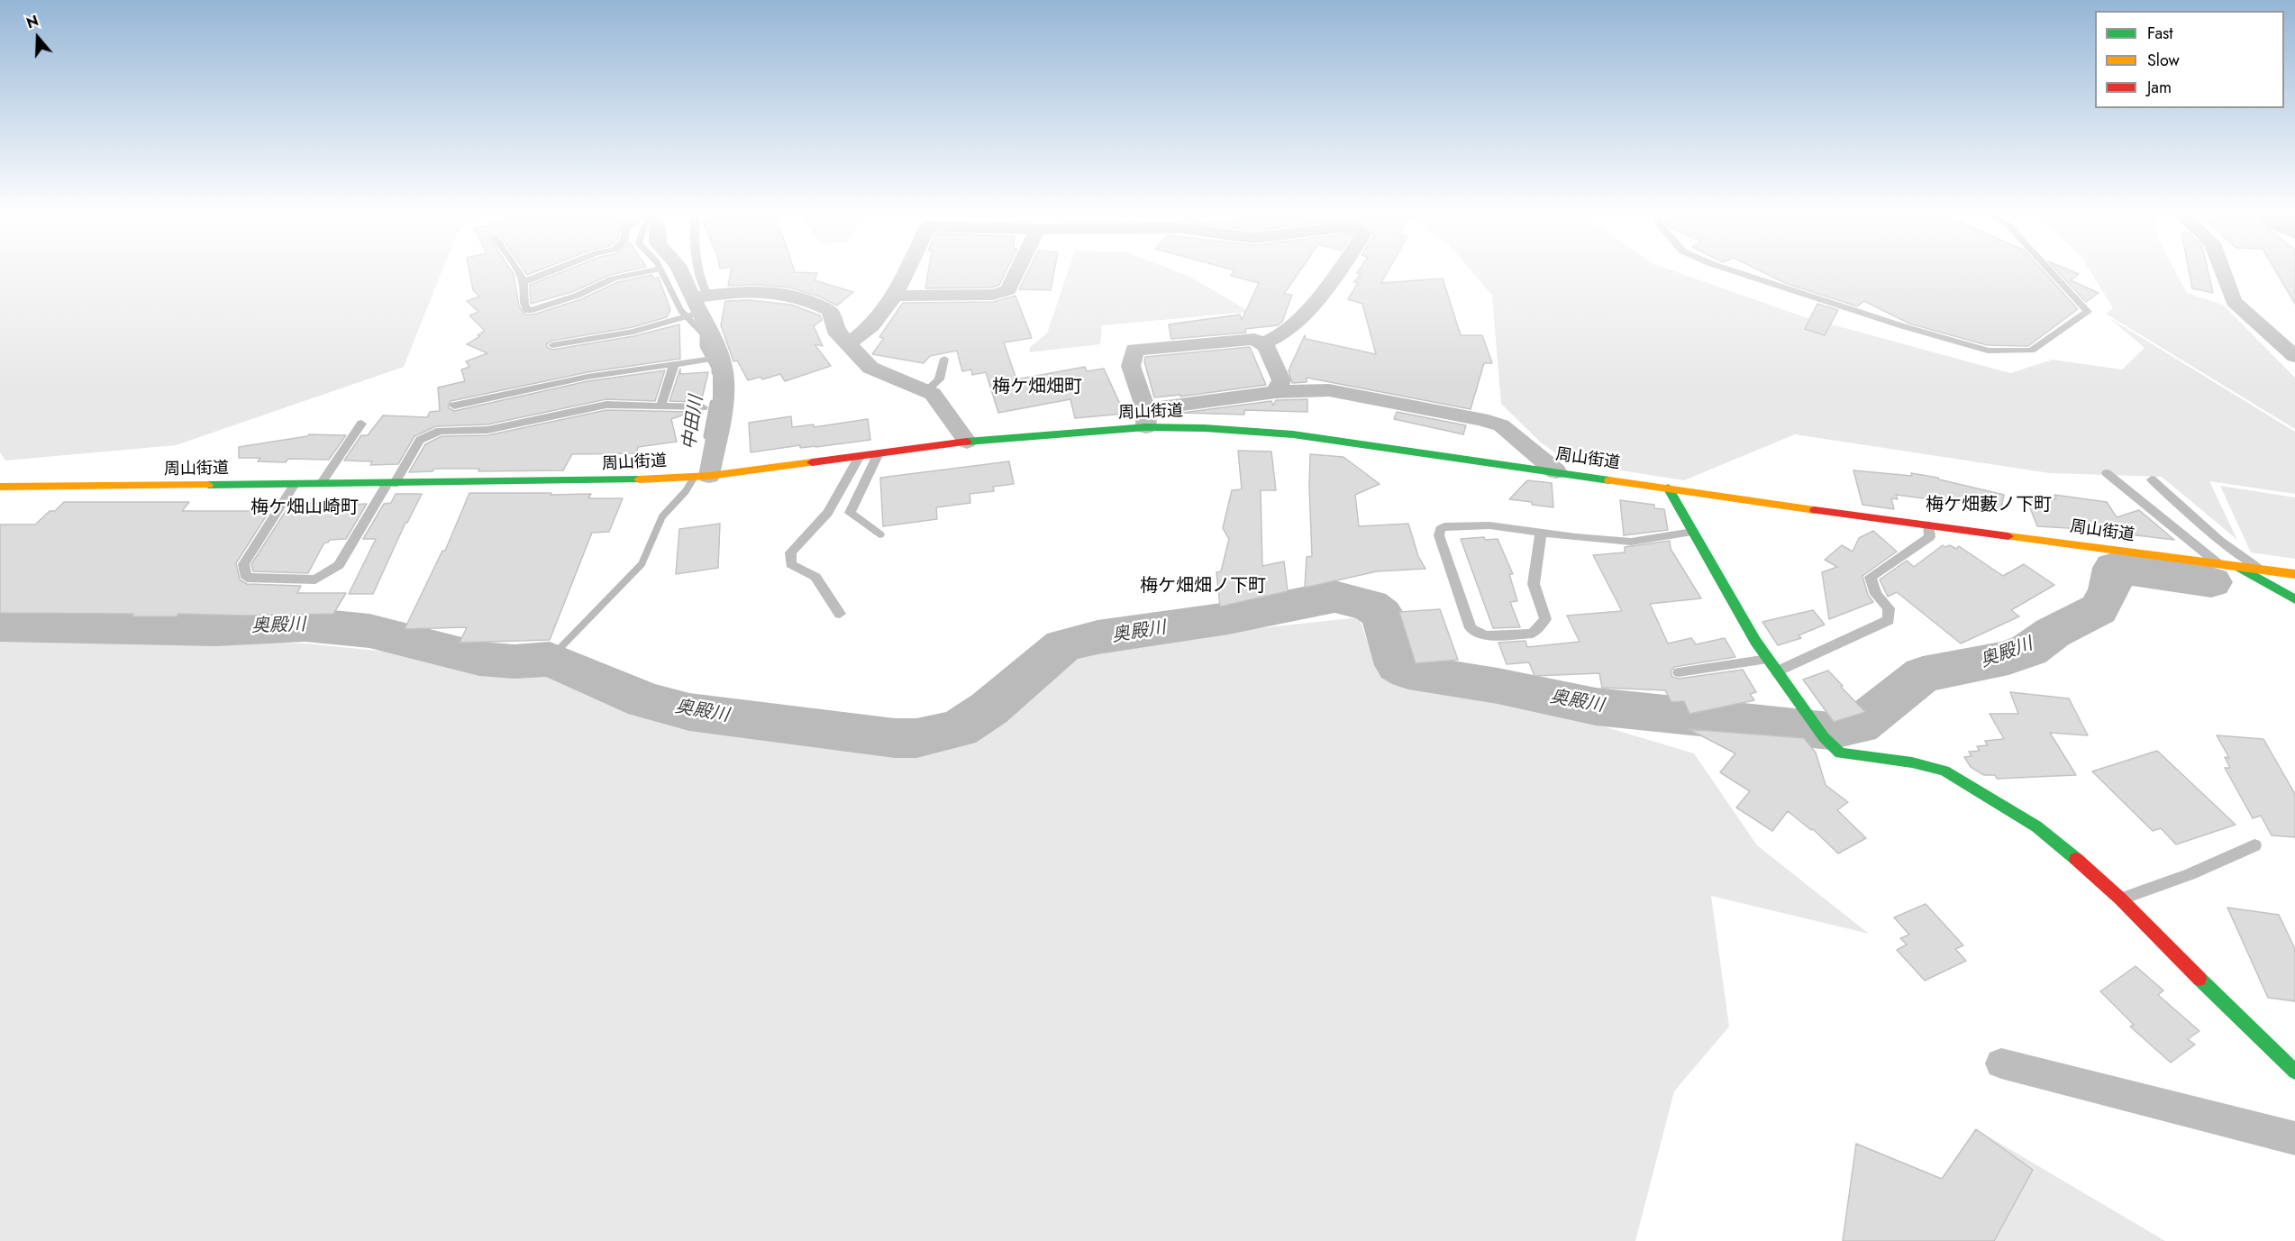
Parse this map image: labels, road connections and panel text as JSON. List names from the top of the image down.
{
  "streets": {
    "main road": ["周山街道"]
  },
  "districts": [
    "梅ケ畑畑町",
    "梅ケ畑藪ノ下町",
    "梅ケ畑山崎町",
    "梅ケ畑畑ノ下町"
  ],
  "water": ["中田川", "奥殿川"],
  "legend": ["Fast", "Slow", "Jam"],
  "north": "top"
}
